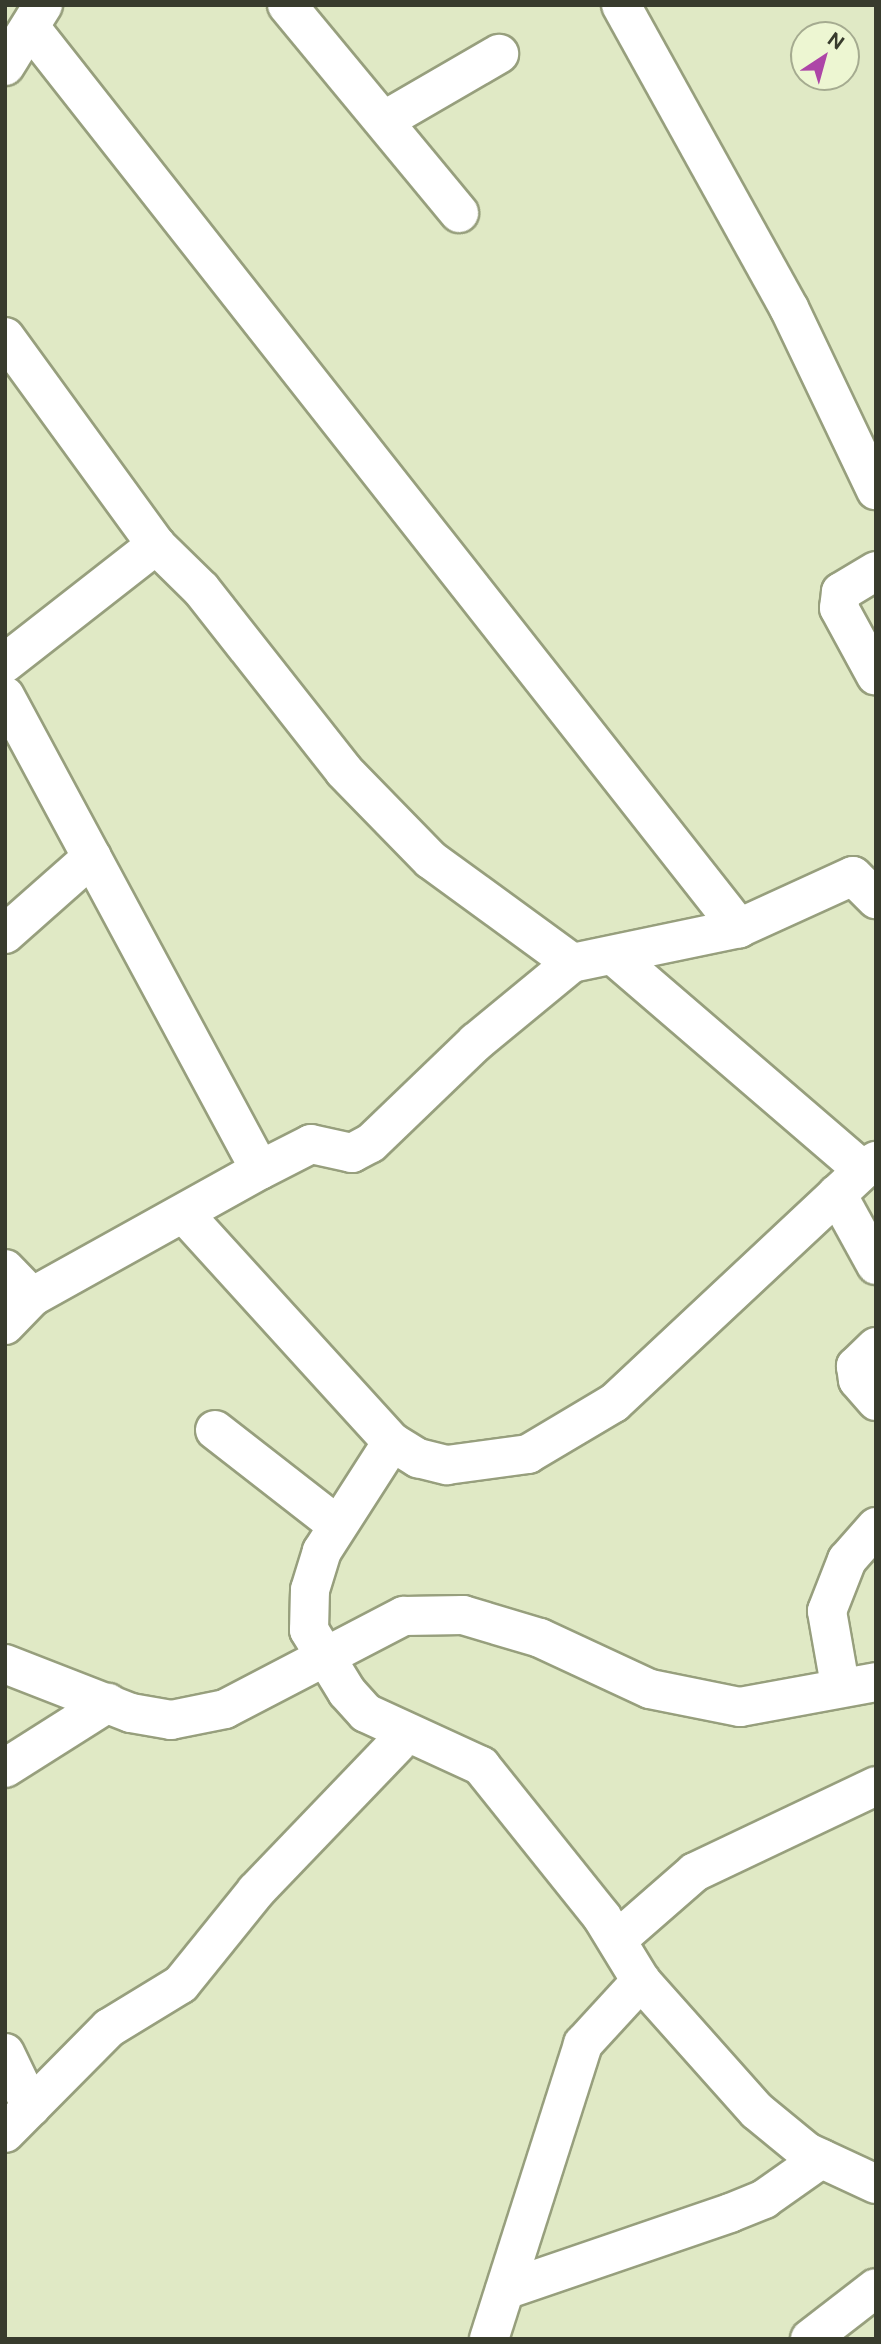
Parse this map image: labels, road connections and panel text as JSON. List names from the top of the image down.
{
  "north": "top right"
}
